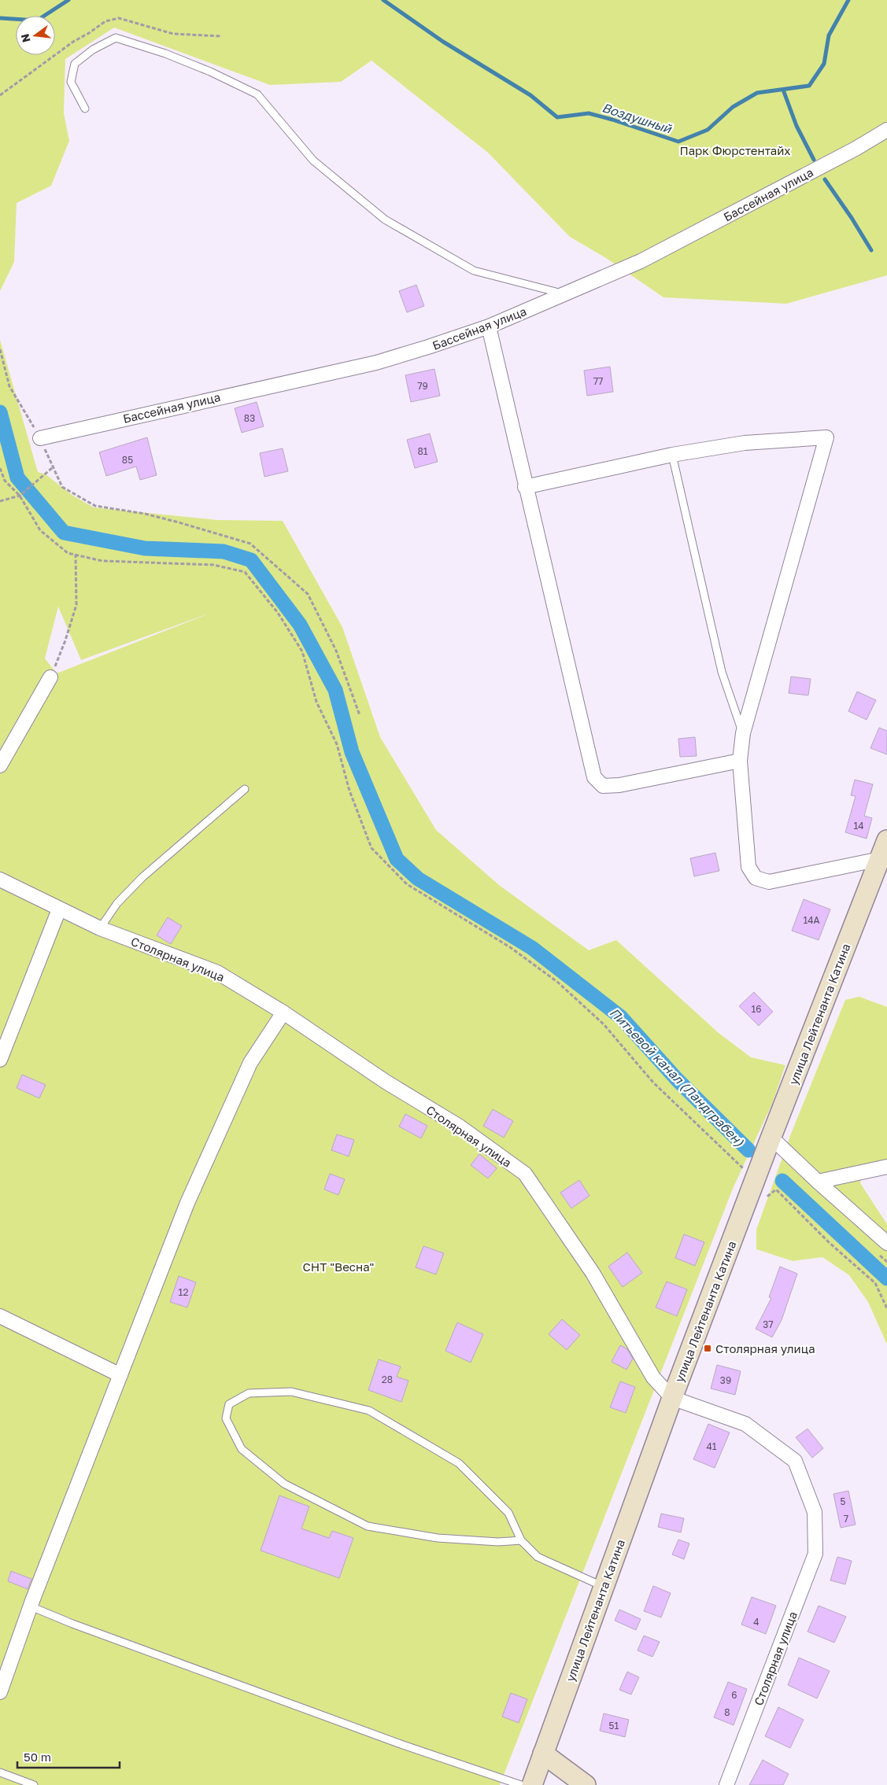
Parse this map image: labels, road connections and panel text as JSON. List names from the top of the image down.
{
  "streets": {
    "street": ["Бассейная улица", "Столярная улица", "улица Лейтенанта Катина"]
  },
  "crossings": [
    ["Столярная улица", "улица Лейтенанта Катина"]
  ],
  "water": ["Воздушный", "Питьевой канал (Ландграбен)"],
  "parks": ["Парк Фюрстентайх", "СНТ \"Весна\""],
  "places": {
    "transit": ["Столярная улица"]
  },
  "house_numbers": [
    "77",
    "79",
    "83",
    "81",
    "85",
    "14",
    "14А",
    "16",
    "12",
    "37",
    "28",
    "39",
    "41",
    "5",
    "7",
    "4",
    "6",
    "8",
    "51"
  ],
  "scale_bar": "50 m",
  "north": "left"
}
